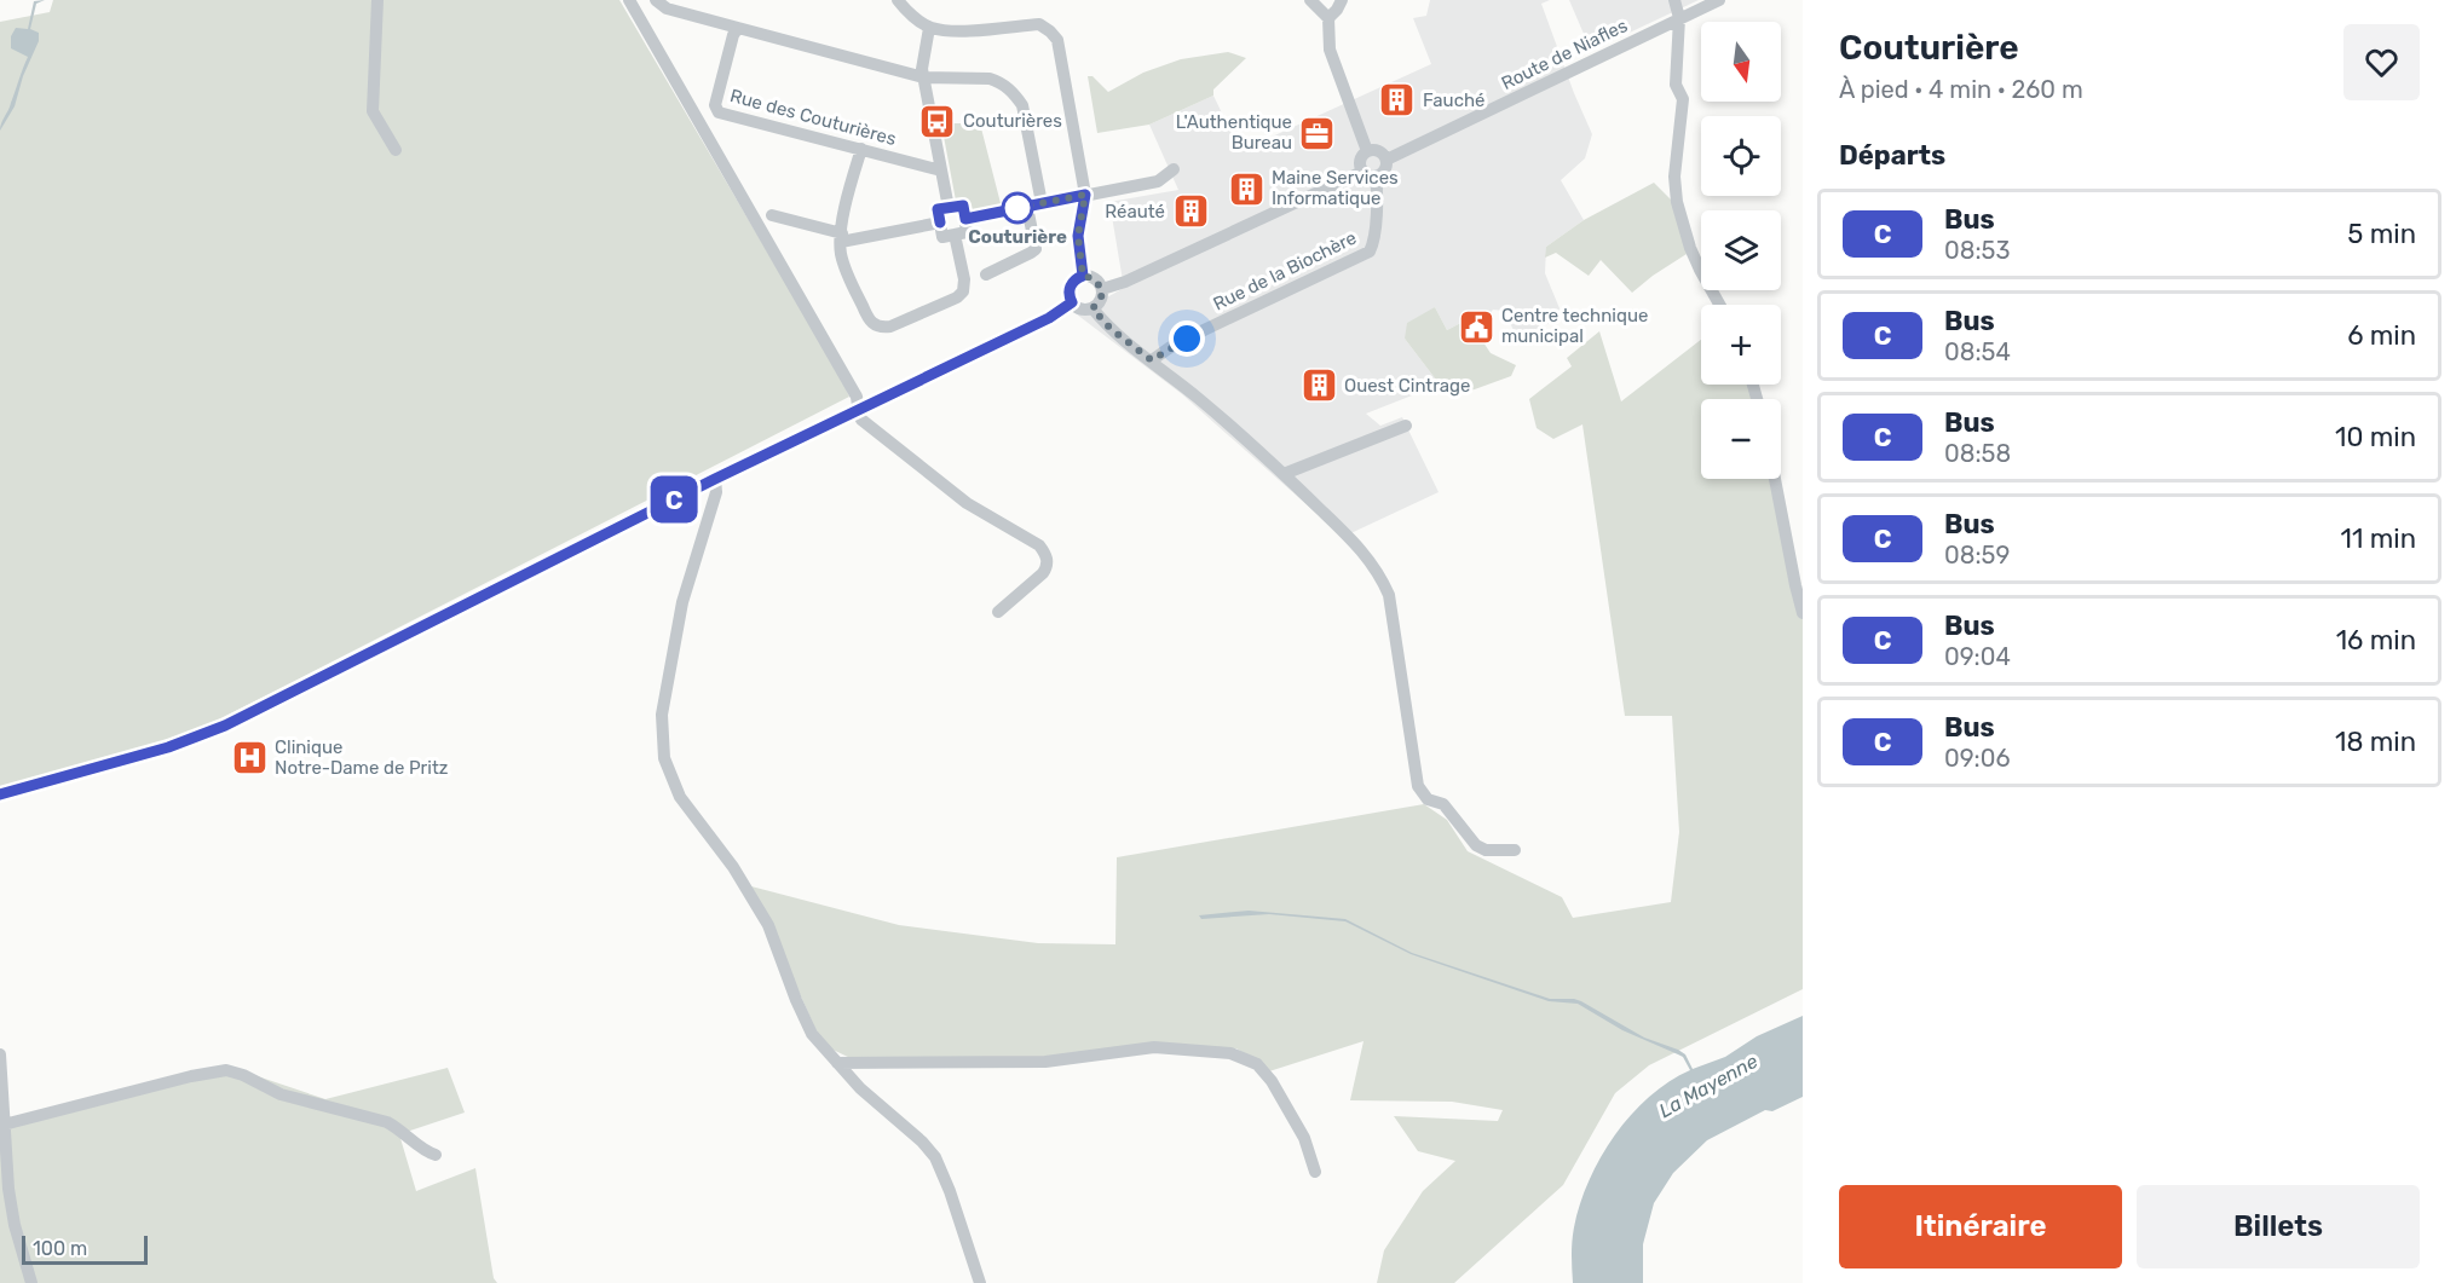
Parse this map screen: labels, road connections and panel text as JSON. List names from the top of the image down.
{
  "streets": {
    "street": ["Route de Niafles", "Rue des Couturières", "Rue de la Biochère"]
  },
  "crossings": [
    ["Route de Niafles", "Rue de la Biochère"]
  ],
  "water": ["La Mayenne"],
  "places": {
    "building": [
      "Fauché",
      "Maine Services Informatique",
      "Réauté",
      "Ouest Cintrage"
    ],
    "bus stop": ["Couturières"],
    "office": ["L'Authentique Bureau"],
    "other": ["Couturière"],
    "public building": ["Centre technique municipal"],
    "hospital": ["Clinique Notre-Dame de Pritz"]
  },
  "lines": ["bus line C"],
  "scale_bar": "100 m",
  "north": "bottom",
  "page": {
    "on_map": "C",
    "heading": [
      ["Couturière", "À pied · 4 min · 260 m"],
      "Départs"
    ],
    "map_buttons": ["+", "−"],
    "list": [
      {
        "mark": "C",
        "name": "Bus",
        "note": "08:53",
        "value": "5 min"
      },
      {
        "mark": "C",
        "name": "Bus",
        "note": "08:54",
        "value": "6 min"
      },
      {
        "mark": "C",
        "name": "Bus",
        "note": "08:58",
        "value": "10 min"
      },
      {
        "mark": "C",
        "name": "Bus",
        "note": "08:59",
        "value": "11 min"
      },
      {
        "mark": "C",
        "name": "Bus",
        "note": "09:04",
        "value": "16 min"
      },
      {
        "mark": "C",
        "name": "Bus",
        "note": "09:06",
        "value": "18 min"
      }
    ],
    "buttons": ["Itinéraire", "Billets"],
    "scale": "100 m"
  }
}
